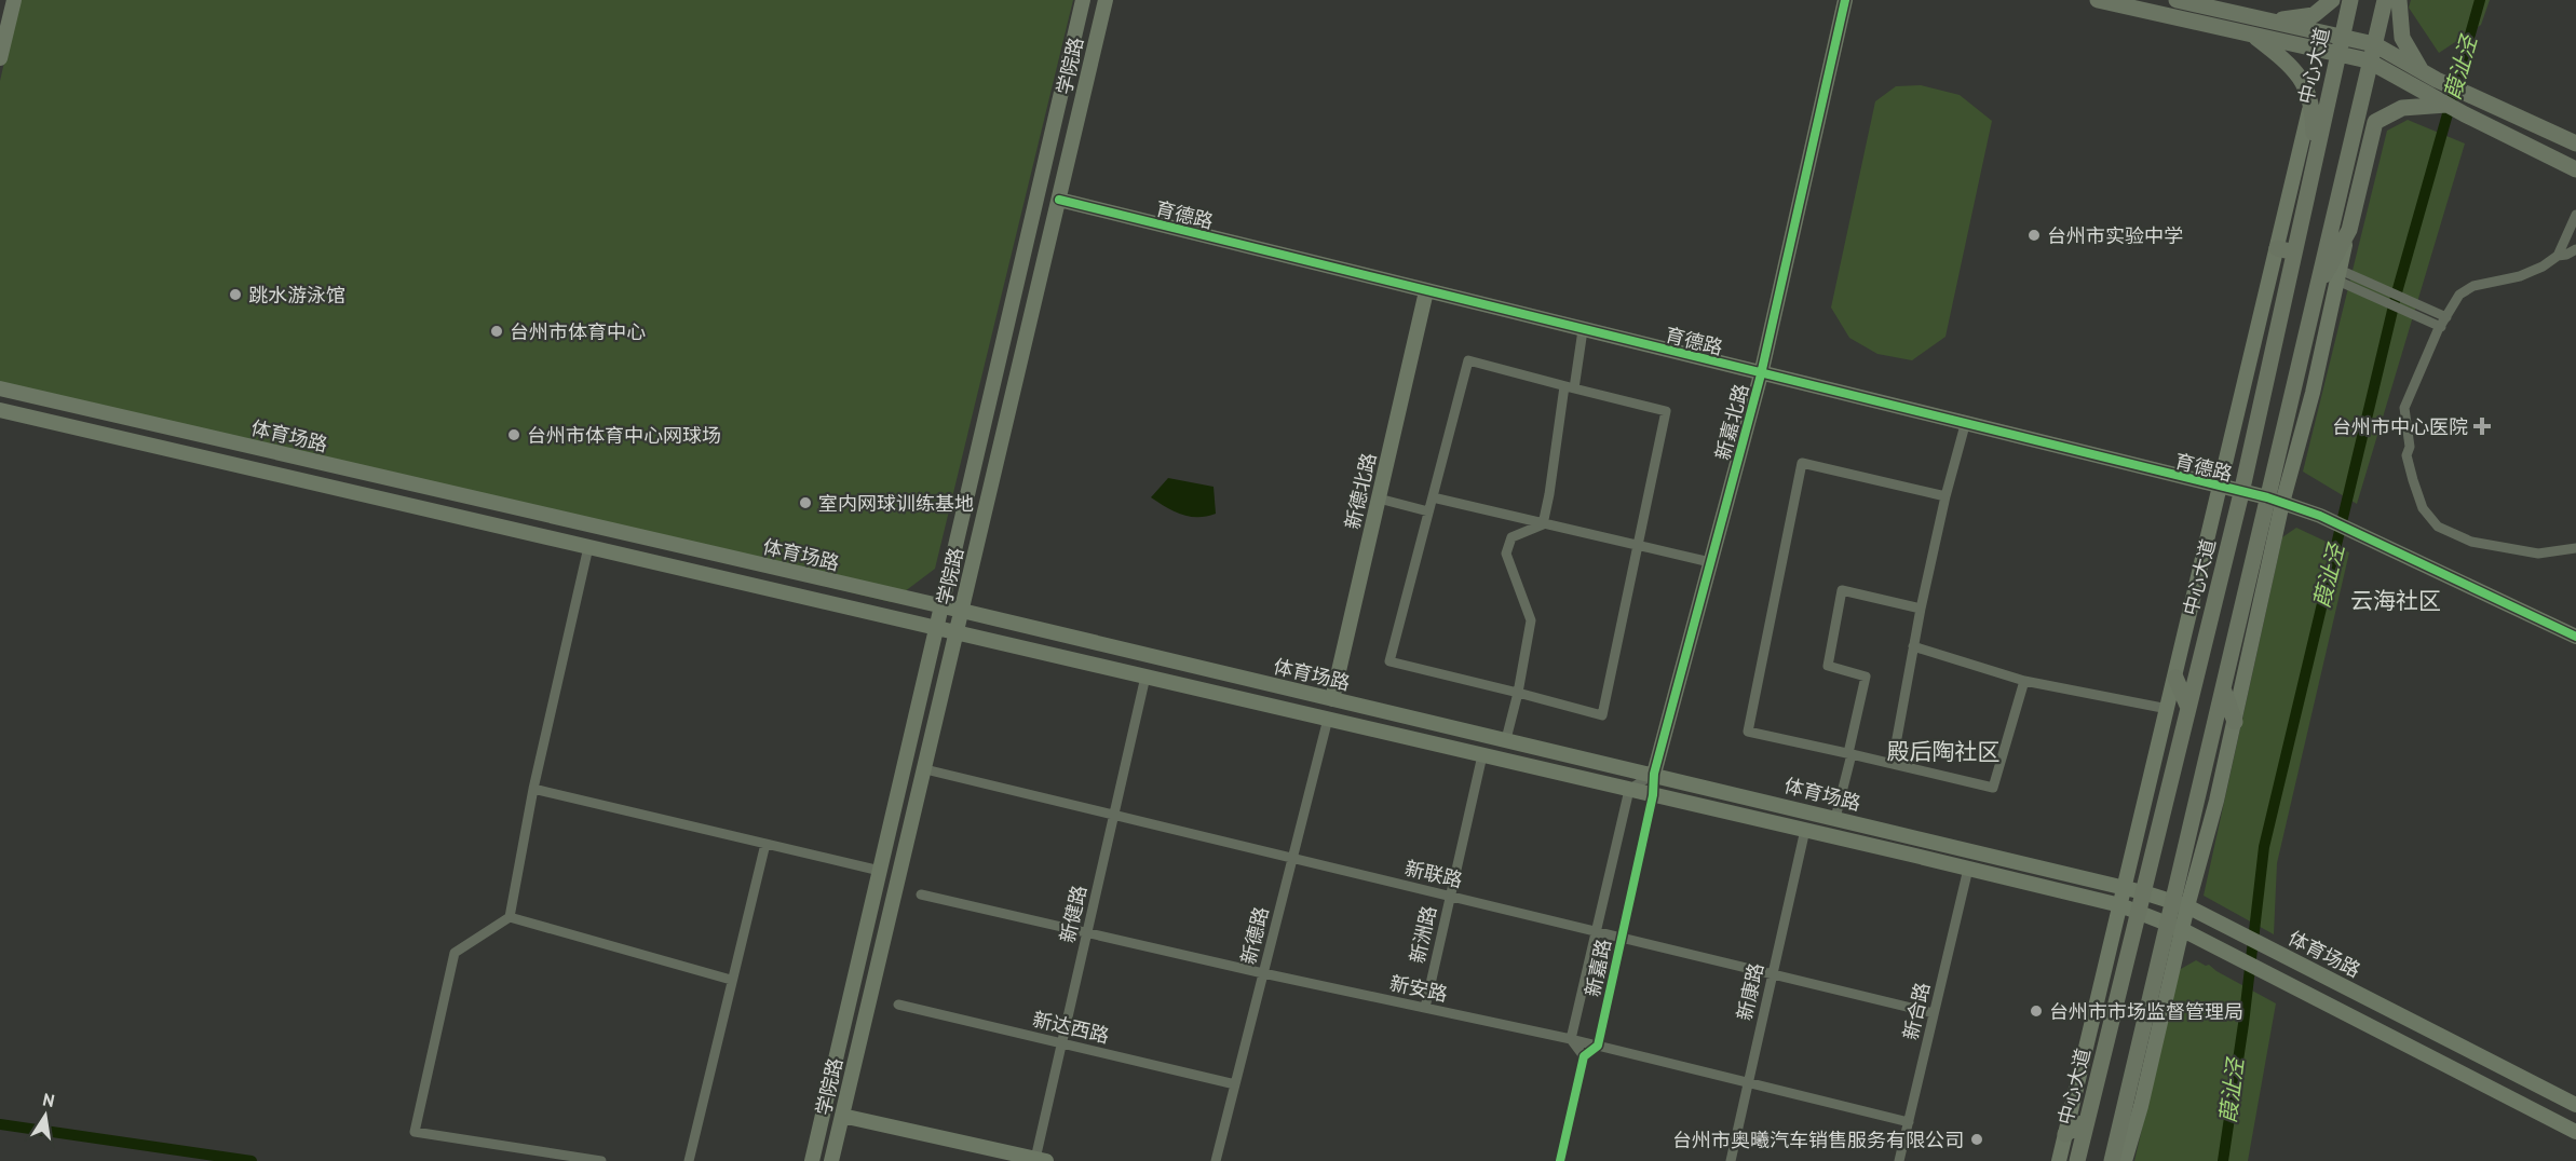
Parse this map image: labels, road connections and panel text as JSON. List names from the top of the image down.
{
  "streets": {
    "main road": [
      "学院路",
      "中心大道",
      "育德路",
      "新嘉北路",
      "体育场路",
      "新德北路"
    ],
    "street": [
      "新联路",
      "新健路",
      "新洲路",
      "新德路",
      "新嘉路",
      "新安路",
      "新康路",
      "新合路",
      "新达西路"
    ]
  },
  "crossings": [
    ["学院路", "育德路"],
    ["学院路", "体育场路"],
    ["学院路", "新联路"],
    ["中心大道", "育德路"],
    ["中心大道", "体育场路"],
    ["育德路", "新嘉北路"],
    ["育德路", "新德北路"],
    ["新嘉北路", "体育场路"],
    ["新嘉北路", "新嘉路"],
    ["体育场路", "新德北路"],
    ["体育场路", "新嘉路"],
    ["新联路", "新健路"],
    ["新联路", "新洲路"],
    ["新联路", "新德路"],
    ["新联路", "新嘉路"],
    ["新联路", "新康路"],
    ["新联路", "新合路"],
    ["新健路", "新安路"],
    ["新健路", "新达西路"],
    ["新洲路", "新安路"],
    ["新德路", "新安路"],
    ["新德路", "新达西路"],
    ["新嘉路", "新安路"],
    ["新安路", "新康路"],
    ["新安路", "新合路"]
  ],
  "districts": ["云海社区", "殿后陶社区"],
  "water": ["葭沚泾"],
  "places": {
    "other": [
      "台州市实验中学",
      "跳水游泳馆",
      "台州市体育中心",
      "台州市体育中心网球场",
      "室内网球训练基地",
      "台州市市场监督管理局",
      "台州市奥曦汽车销售服务有限公司"
    ],
    "health": ["台州市中心医院"]
  },
  "north": "top"
}
